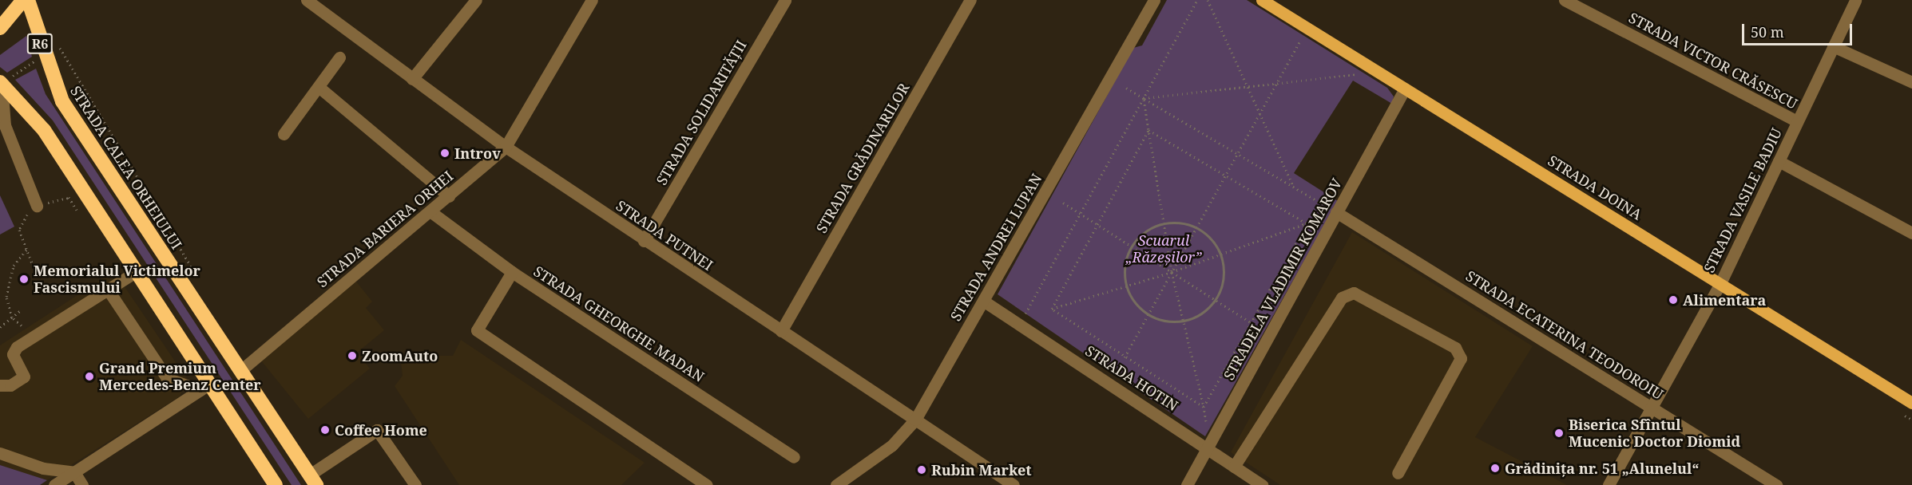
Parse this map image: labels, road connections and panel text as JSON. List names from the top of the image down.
{
  "streets": {
    "highway": ["R6", "STRADA CALEA ORHEIULUI"],
    "main road": ["STRADA DOINA"],
    "street": [
      "STRADA VICTOR CRĂSESCU",
      "STRADA SOLIDARITĂȚII",
      "STRADA GRĂDINARILOR",
      "STRADA VASILE BADIU",
      "STRADA BARIERA ORHEI",
      "STRADA PUTNEI",
      "STRADA ANDREI LUPAN",
      "STRADELA VLADIMIR KOMAROV",
      "STRADA GHEORGHE MADAN",
      "STRADA ECATERINA TEODOROIU",
      "STRADA HOTIN"
    ]
  },
  "crossings": [
    ["STRADA VICTOR CRĂSESCU", "STRADA VASILE BADIU"],
    ["STRADA SOLIDARITĂȚII", "STRADA PUTNEI"],
    ["STRADA GRĂDINARILOR", "STRADA PUTNEI"],
    ["STRADA CALEA ORHEIULUI", "STRADA BARIERA ORHEI"],
    ["STRADA DOINA", "STRADA VASILE BADIU"],
    ["STRADA DOINA", "STRADELA VLADIMIR KOMAROV"],
    ["STRADA VASILE BADIU", "STRADA ECATERINA TEODOROIU"],
    ["STRADA BARIERA ORHEI", "STRADA PUTNEI"],
    ["STRADA BARIERA ORHEI", "STRADA GHEORGHE MADAN"],
    ["STRADA PUTNEI", "STRADA ANDREI LUPAN"],
    ["STRADA ANDREI LUPAN", "STRADA HOTIN"],
    ["STRADELA VLADIMIR KOMAROV", "STRADA ECATERINA TEODOROIU"],
    ["STRADELA VLADIMIR KOMAROV", "STRADA HOTIN"]
  ],
  "parks": ["Scuarul „Răzeșilor”"],
  "places": [
    "Introv",
    "Memorialul Victimelor Fascismului",
    "Alimentara",
    "ZoomAuto",
    "Grand Premium Mercedes-Benz Center",
    "Coffee Home",
    "Biserica Sfîntul Mucenic Doctor Diomid",
    "Grădinița nr. 51 „Alunelul“",
    "Rubin Market"
  ],
  "scale_bar": "50 m"
}
